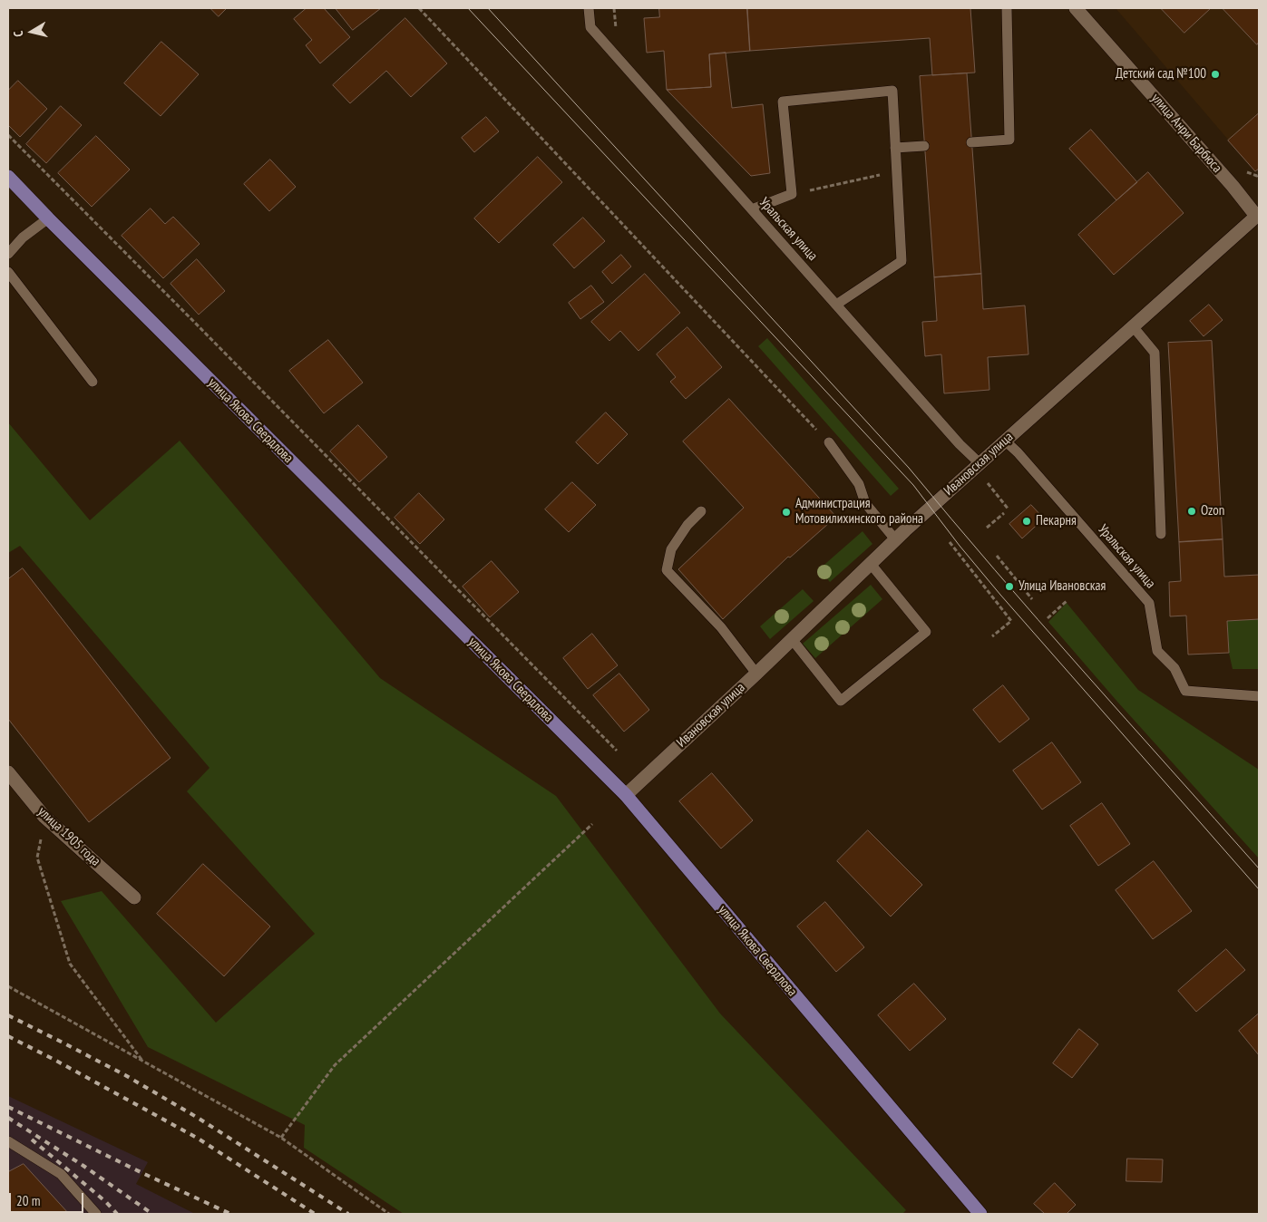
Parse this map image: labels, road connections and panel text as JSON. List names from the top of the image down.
{
  "streets": {
    "main road": ["улица Якова Свердлова"],
    "street": ["улица Анри Барбюса", "Ивановская улица", "улица 1905 года"],
    "lane": ["Уральская улица"]
  },
  "crossings": [
    ["улица Анри Барбюса", "Ивановская улица"],
    ["Уральская улица", "Ивановская улица"],
    ["улица Якова Свердлова", "Ивановская улица"]
  ],
  "places": [
    "Детский сад №100",
    "Ozon",
    "Администрация Мотовилихинского района",
    "Пекарня",
    "Улица Ивановская"
  ],
  "scale_bar": "20 m",
  "north": "left"
}
